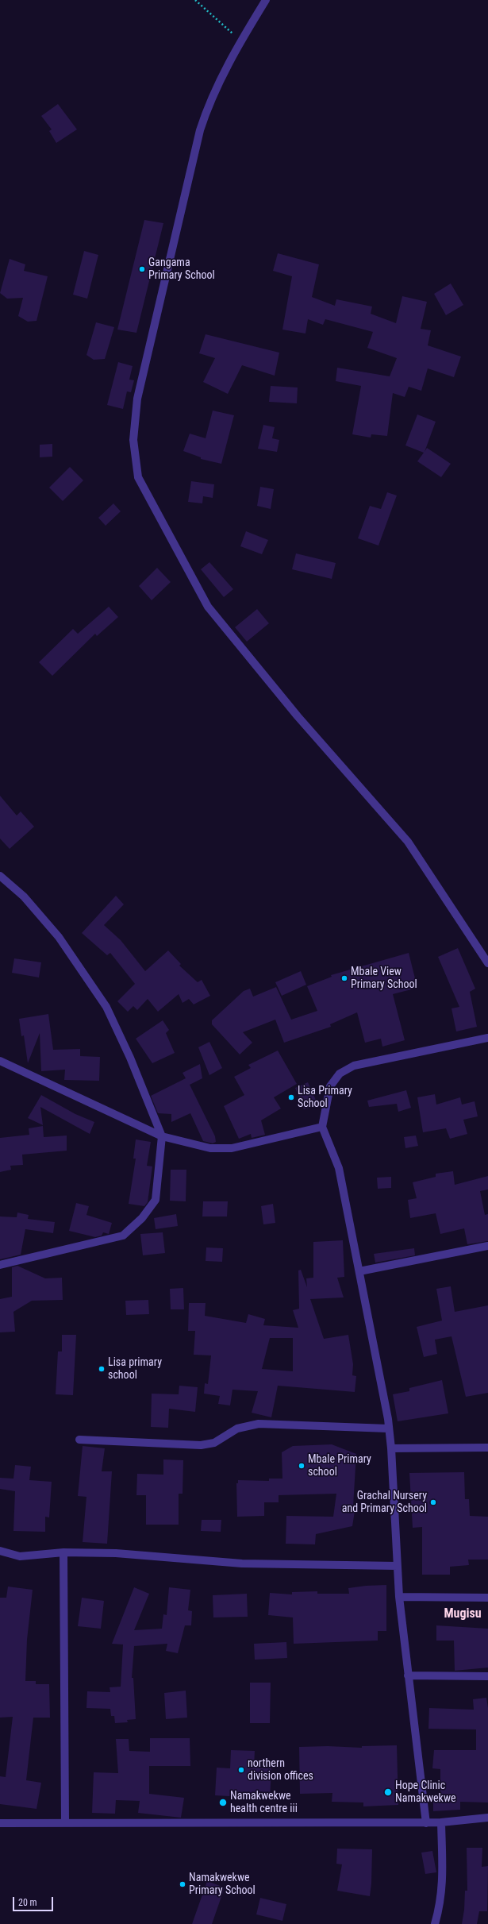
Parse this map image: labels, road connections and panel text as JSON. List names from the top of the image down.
{
  "districts": ["Mugisu"],
  "places": [
    "Gangama Primary School",
    "Mbale View Primary School",
    "Lisa Primary School",
    "Lisa primary school",
    "Mbale Primary school",
    "Grachal Nursery and Primary School",
    "northern division offices",
    "Hope Clinic Namakwekwe",
    "Namakwekwe health centre iii",
    "Namakwekwe Primary School"
  ],
  "scale_bar": "20 m"
}
